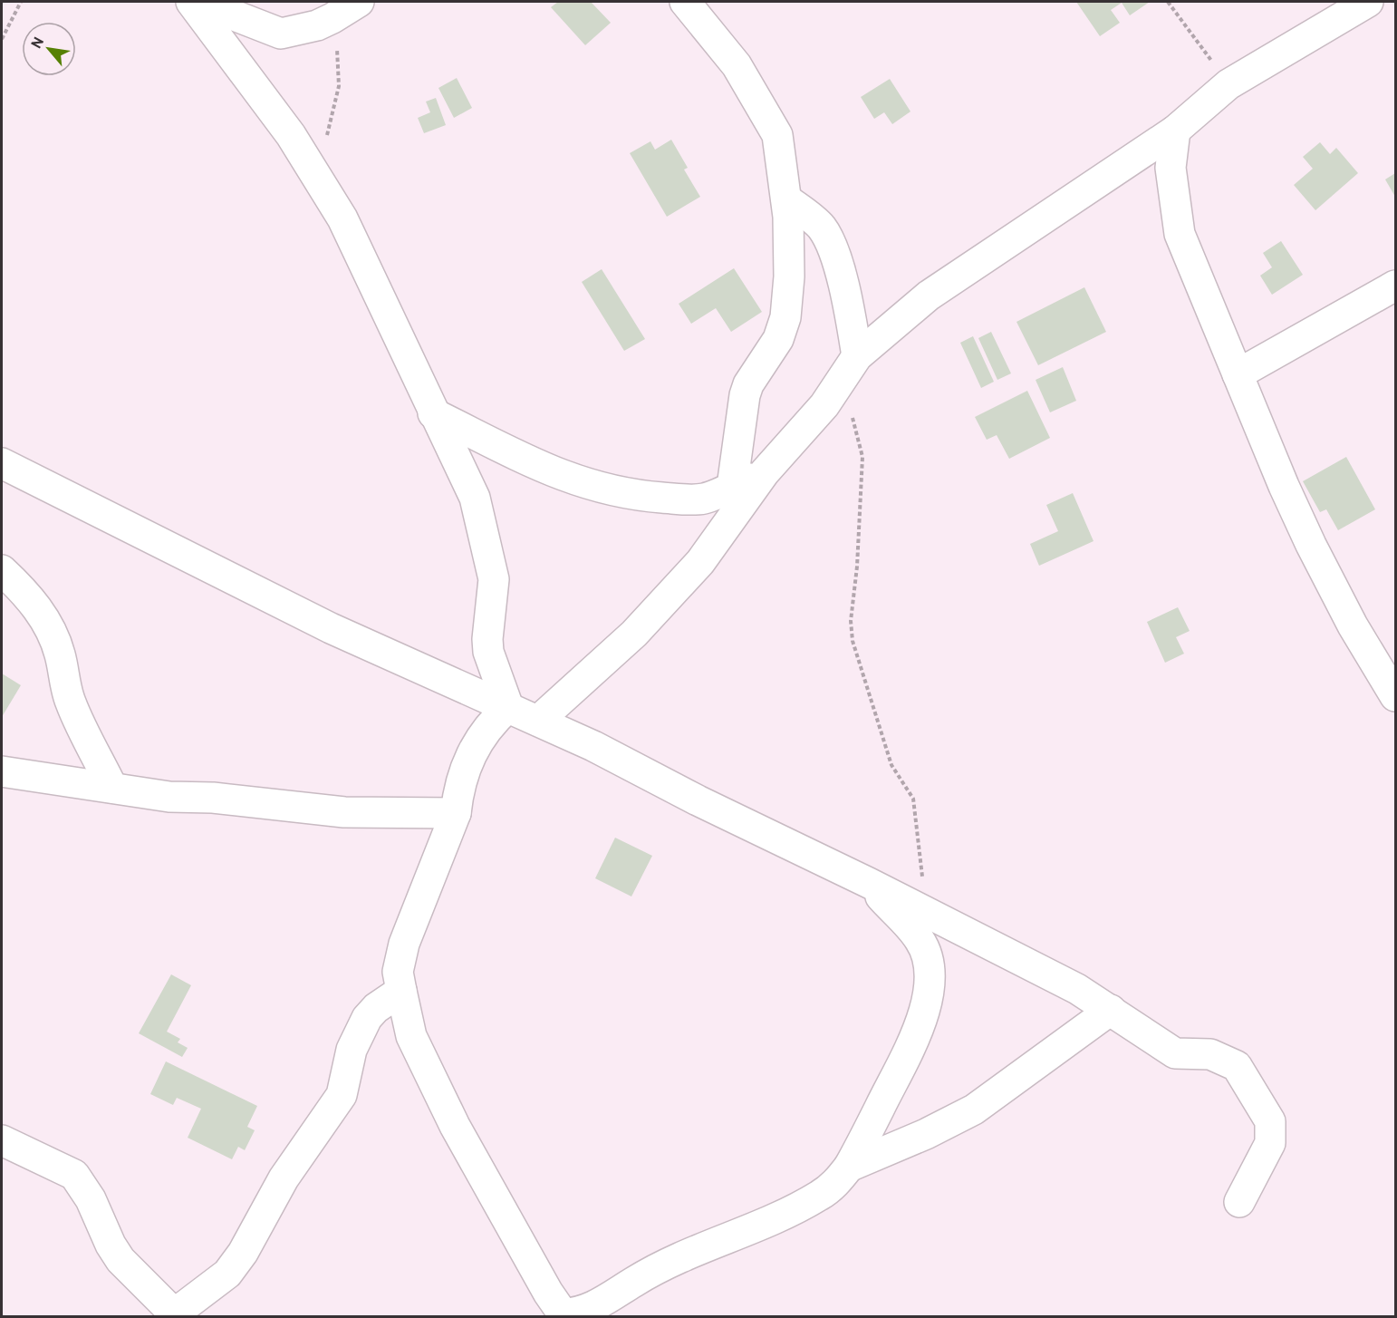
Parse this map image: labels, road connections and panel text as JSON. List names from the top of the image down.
{
  "north": "top left"
}
